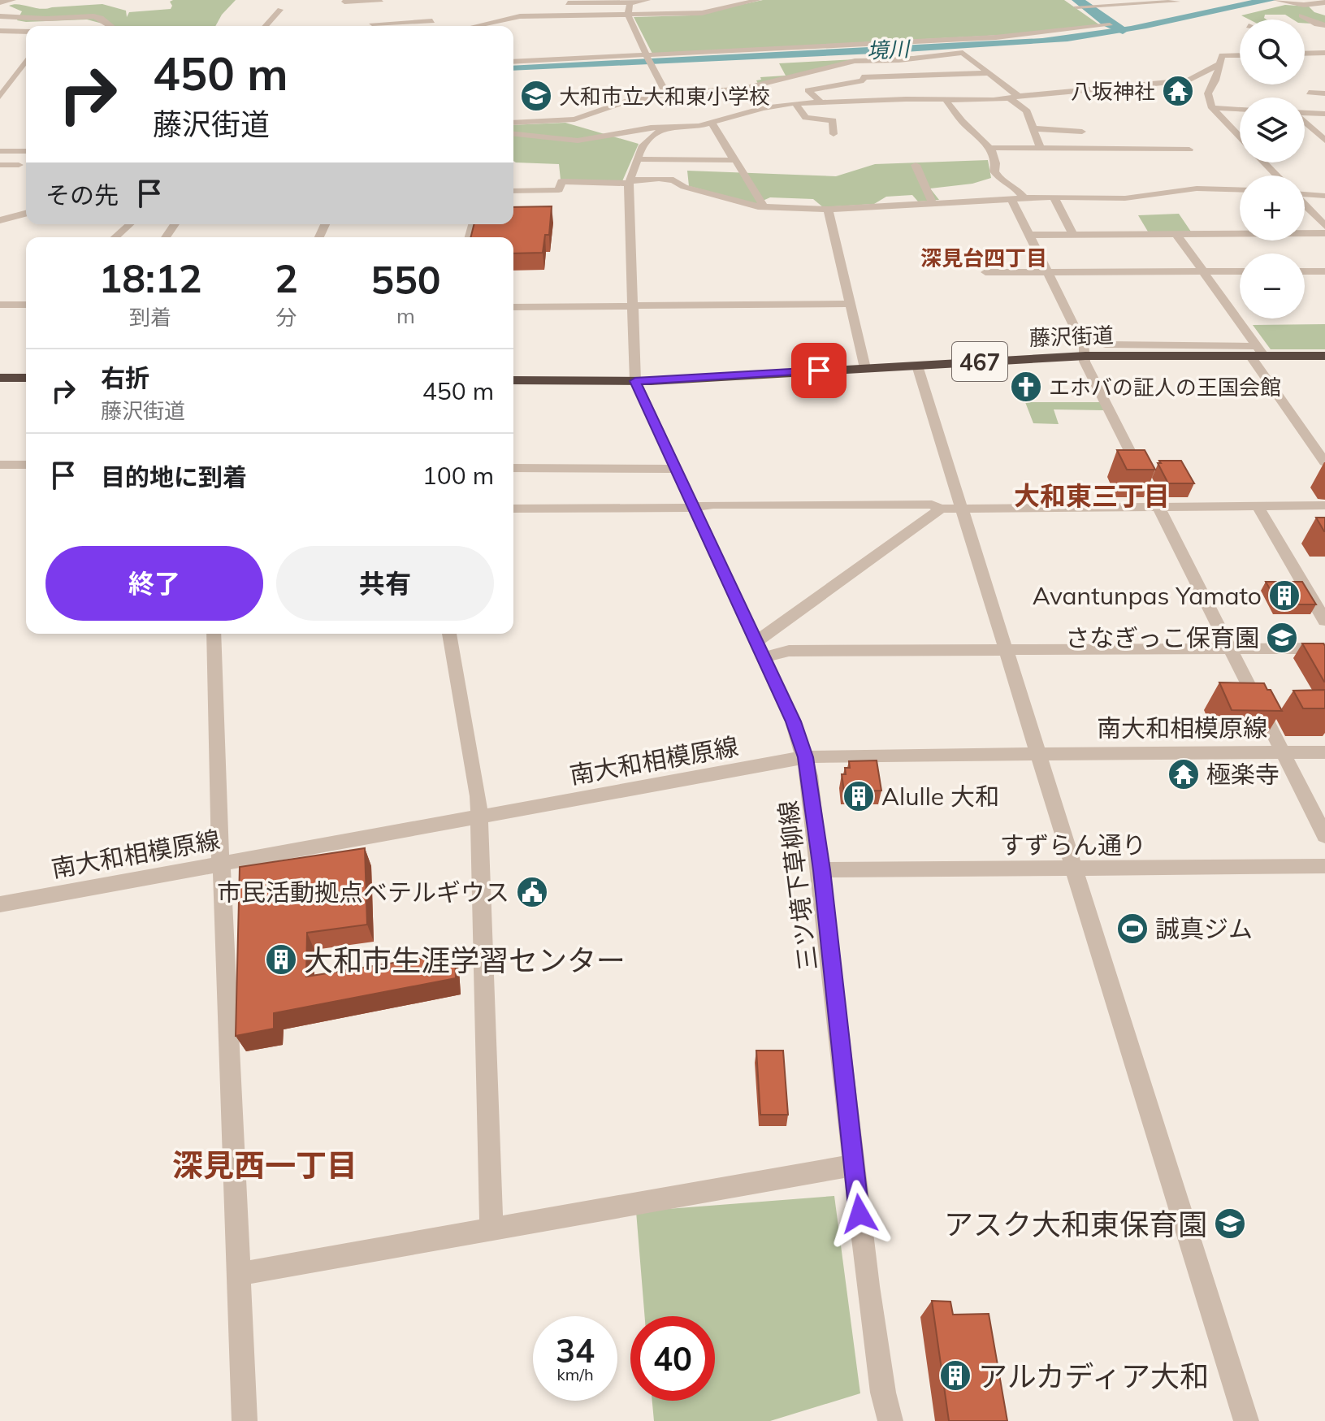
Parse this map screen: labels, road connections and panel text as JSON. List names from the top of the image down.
{
  "streets": {
    "highway": ["藤沢街道", "467"],
    "street": ["南大和相模原線", "すずらん通り", "三ツ境下草柳線"]
  },
  "crossings": [
    ["藤沢街道", "三ツ境下草柳線"],
    ["南大和相模原線", "三ツ境下草柳線"],
    ["すずらん通り", "三ツ境下草柳線"]
  ],
  "districts": ["深見台四丁目", "大和東三丁目", "深見西一丁目"],
  "water": ["境川"],
  "places": {
    "temple": ["八坂神社", "極楽寺"],
    "school or university": ["大和市立大和東小学校", "さなぎっこ保育園", "アスク大和東保育園"],
    "church": ["エホバの証人の王国会館"],
    "building": [
      "Avantunpas Yamato",
      "Alulle 大和",
      "大和市生涯学習センター",
      "アルカディア大和"
    ],
    "public building": ["市民活動拠点ベテルギウス"],
    "sports": ["誠真ジム"]
  },
  "page": {
    "map_buttons": ["+", "−"],
    "turn": ["450 m", "藤沢街道"],
    "then": "その先",
    "eta": [
      "18:12",
      "到着",
      "2",
      "分",
      "550",
      "m"
    ],
    "list": [
      {
        "name": "右折",
        "note": "藤沢街道",
        "value": "450 m"
      },
      {
        "name": "目的地に到着",
        "value": "100 m"
      }
    ],
    "buttons": ["終了", "共有"],
    "speed": "34 km/h",
    "limit": "40"
  }
}
